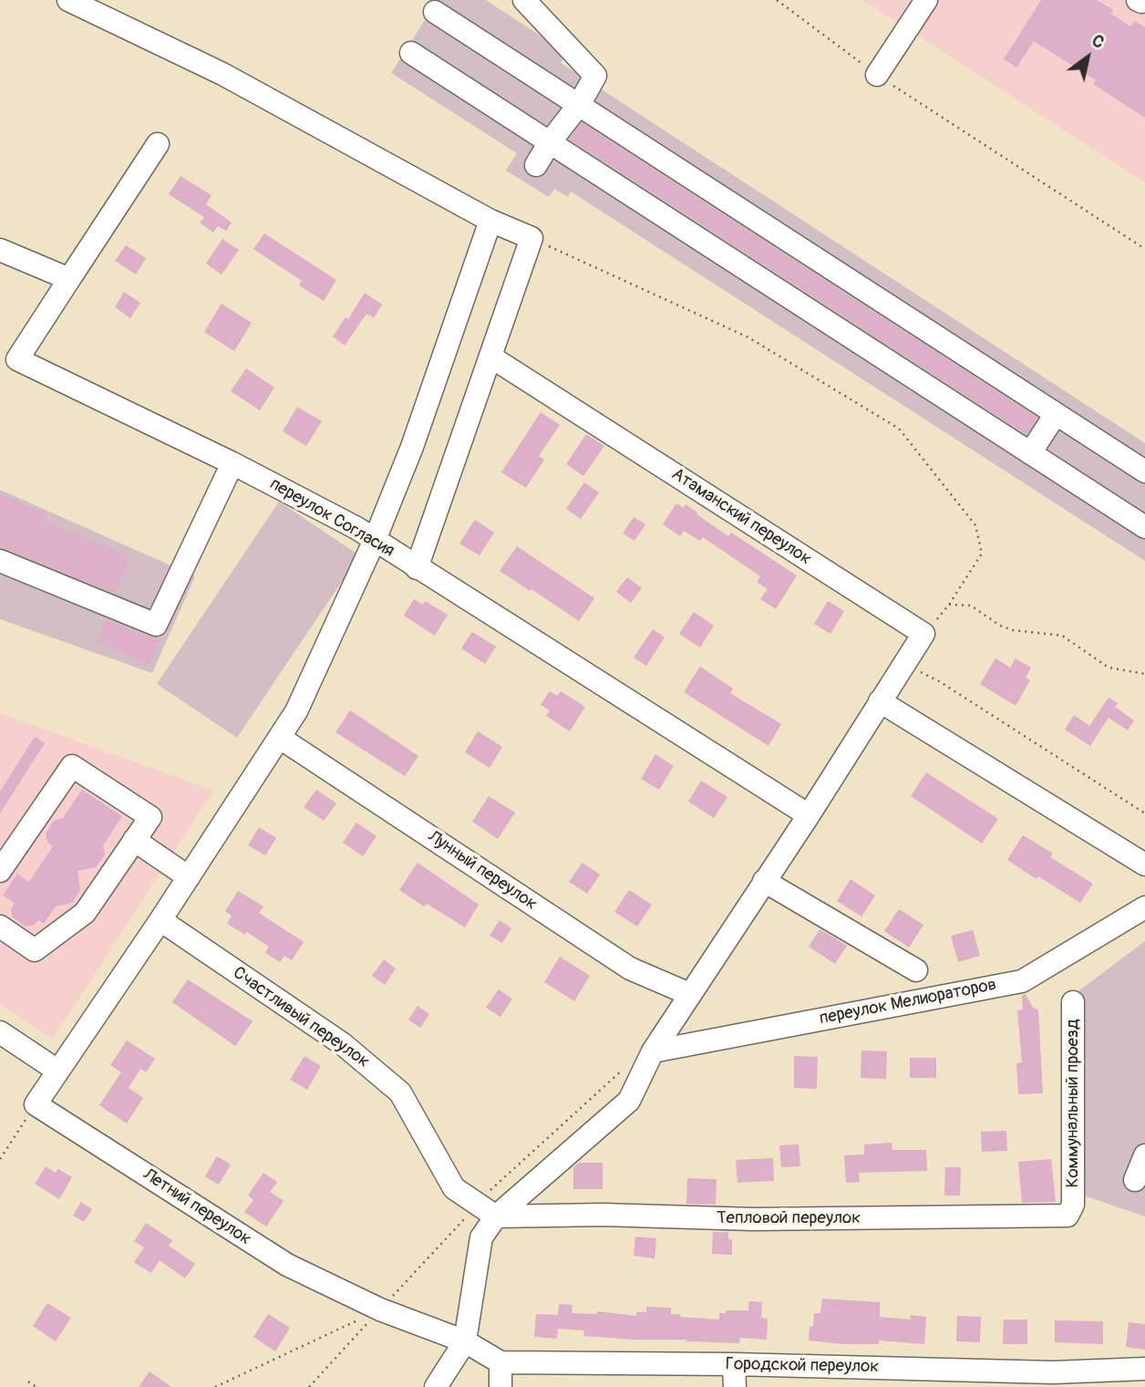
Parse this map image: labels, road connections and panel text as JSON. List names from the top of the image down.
{
  "streets": {
    "street": [
      "Атаманский переулок",
      "переулок Согласия",
      "Лунный переулок",
      "переулок Мелиораторов",
      "Счастливый переулок",
      "Коммунальный проезд",
      "Летний переулок",
      "Тепловой переулок",
      "Городской переулок"
    ]
  },
  "crossings": [
    ["Счастливый переулок", "Тепловой переулок"],
    ["Коммунальный проезд", "Тепловой переулок"]
  ],
  "north": "top right"
}
